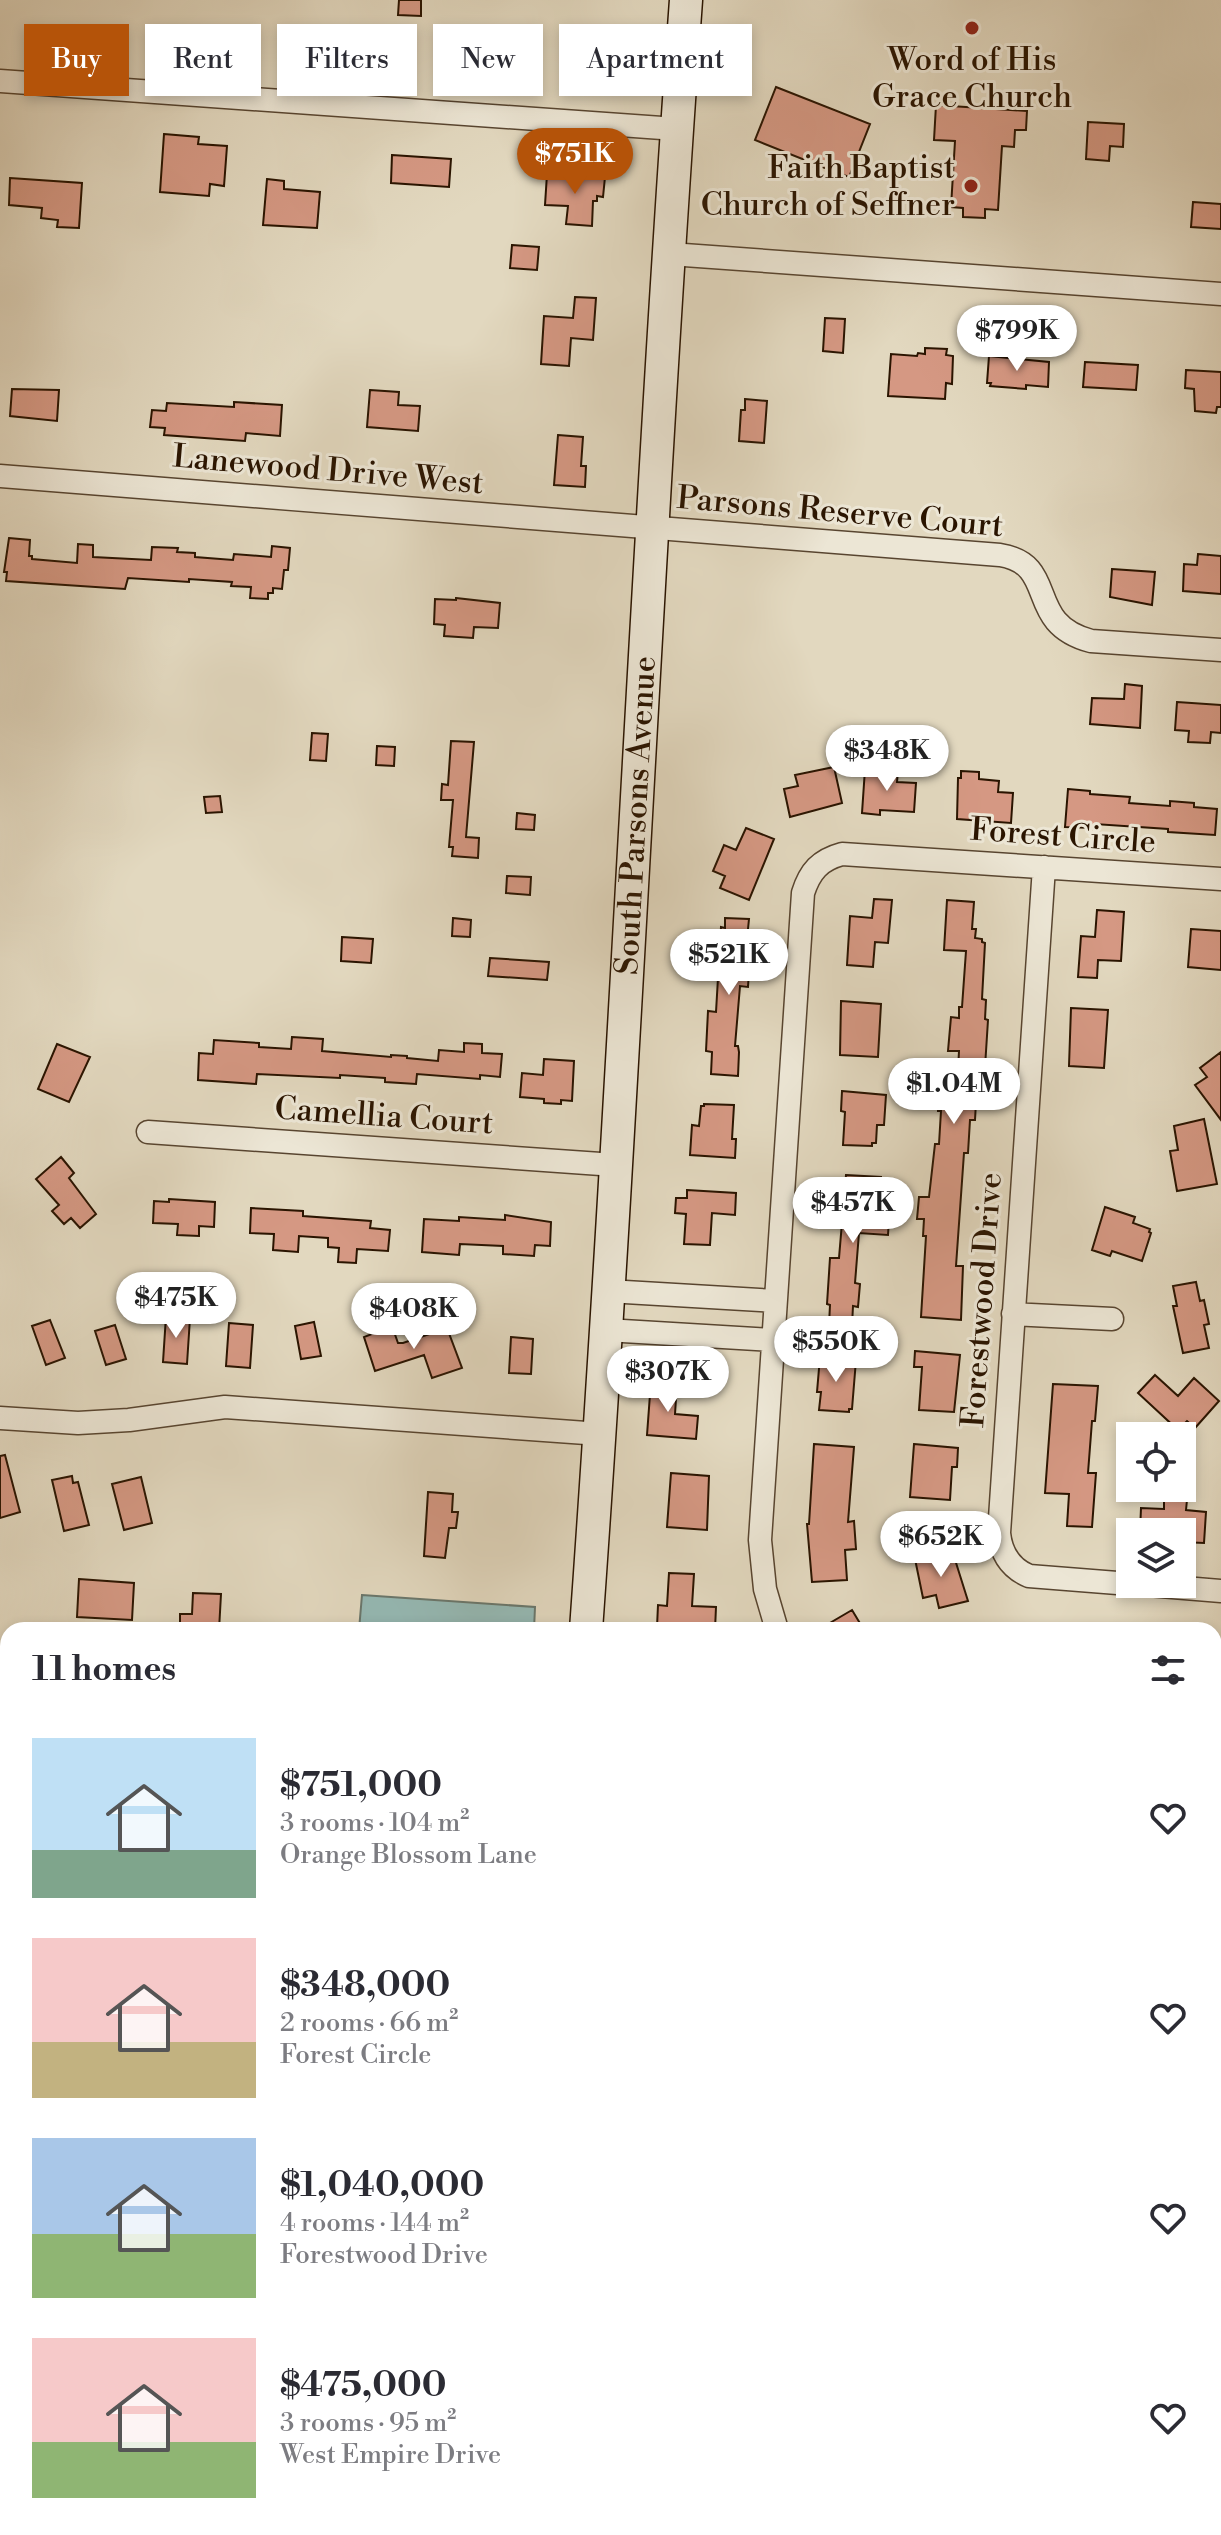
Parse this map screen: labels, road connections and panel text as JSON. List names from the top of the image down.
{
  "streets": {
    "main road": ["South Parsons Avenue"],
    "street": [
      "Lanewood Drive West",
      "Parsons Reserve Court",
      "Forest Circle",
      "Camellia Court",
      "Forestwood Drive"
    ]
  },
  "crossings": [
    ["Lanewood Drive West", "Parsons Reserve Court"],
    ["Lanewood Drive West", "South Parsons Avenue"],
    ["Parsons Reserve Court", "South Parsons Avenue"],
    ["South Parsons Avenue", "Camellia Court"],
    ["Forest Circle", "Forestwood Drive"]
  ],
  "places": ["Word of His Grace Church", "Faith Baptist Church of Seffner"],
  "page": {
    "chip": [
      "Buy",
      "Rent",
      "Filters",
      "New",
      "Apartment"
    ],
    "price": [
      "$751K",
      "$799K",
      "$348K",
      "$521K",
      "$1.04M",
      "$457K",
      "$475K",
      "$408K",
      "$550K",
      "$307K",
      "$652K"
    ],
    "heading": "11 homes",
    "list": [
      {
        "name": "$751,000",
        "note": "3 rooms · 104 m² · Orange Blossom Lane"
      },
      {
        "name": "$348,000",
        "note": "2 rooms · 66 m² · Forest Circle"
      },
      {
        "name": "$1,040,000",
        "note": "4 rooms · 144 m² · Forestwood Drive"
      },
      {
        "name": "$475,000",
        "note": "3 rooms · 95 m² · West Empire Drive"
      }
    ]
  }
}
